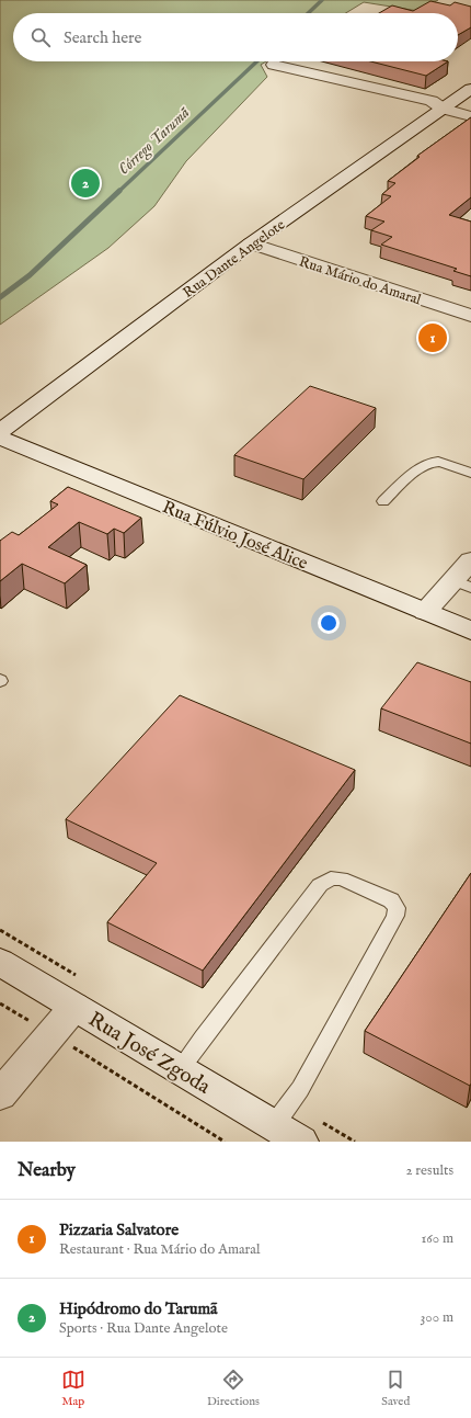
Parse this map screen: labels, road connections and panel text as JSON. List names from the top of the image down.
{
  "streets": {
    "main road": [
      "Rua Dante Angelote",
      "Rua Mário do Amaral",
      "Rua Fúlvio José Alice",
      "Rua José Zgoda"
    ]
  },
  "crossings": [
    ["Rua Dante Angelote", "Rua Mário do Amaral"]
  ],
  "water": ["Córrego Tarumã"],
  "page": {
    "search": "Search here",
    "pins": ["2", "1"],
    "heading": ["Nearby", "2 results"],
    "list": [
      {
        "mark": "1",
        "name": "Pizzaria Salvatore",
        "note": "Restaurant · Rua Mário do Amaral",
        "value": "160 m"
      },
      {
        "mark": "2",
        "name": "Hipódromo do Tarumã",
        "note": "Sports · Rua Dante Angelote",
        "value": "300 m"
      }
    ],
    "nav": ["Map", "Directions", "Saved"]
  }
}
